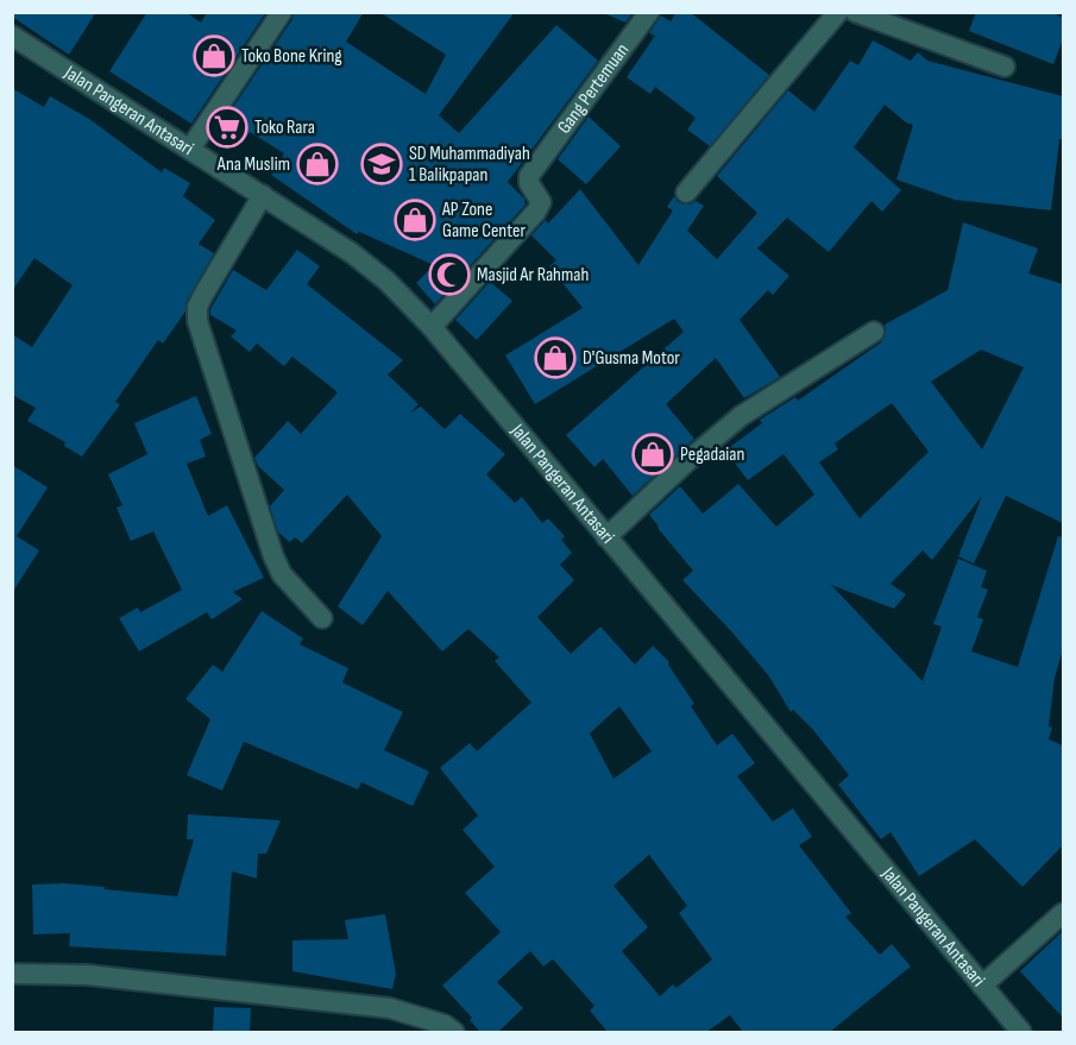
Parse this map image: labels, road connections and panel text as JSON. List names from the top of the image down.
{
  "streets": {
    "street": ["Gang Pertemuan", "Jalan Pangeran Antasari"]
  },
  "crossings": [
    ["Gang Pertemuan", "Jalan Pangeran Antasari"]
  ],
  "places": {
    "shop": [
      "Toko Bone Kring",
      "Ana Muslim",
      "AP Zone Game Center",
      "D'Gusma Motor",
      "Pegadaian"
    ],
    "supermarket": ["Toko Rara"],
    "school or university": ["SD Muhammadiyah 1 Balikpapan"],
    "mosque": ["Masjid Ar Rahmah"]
  }
}
